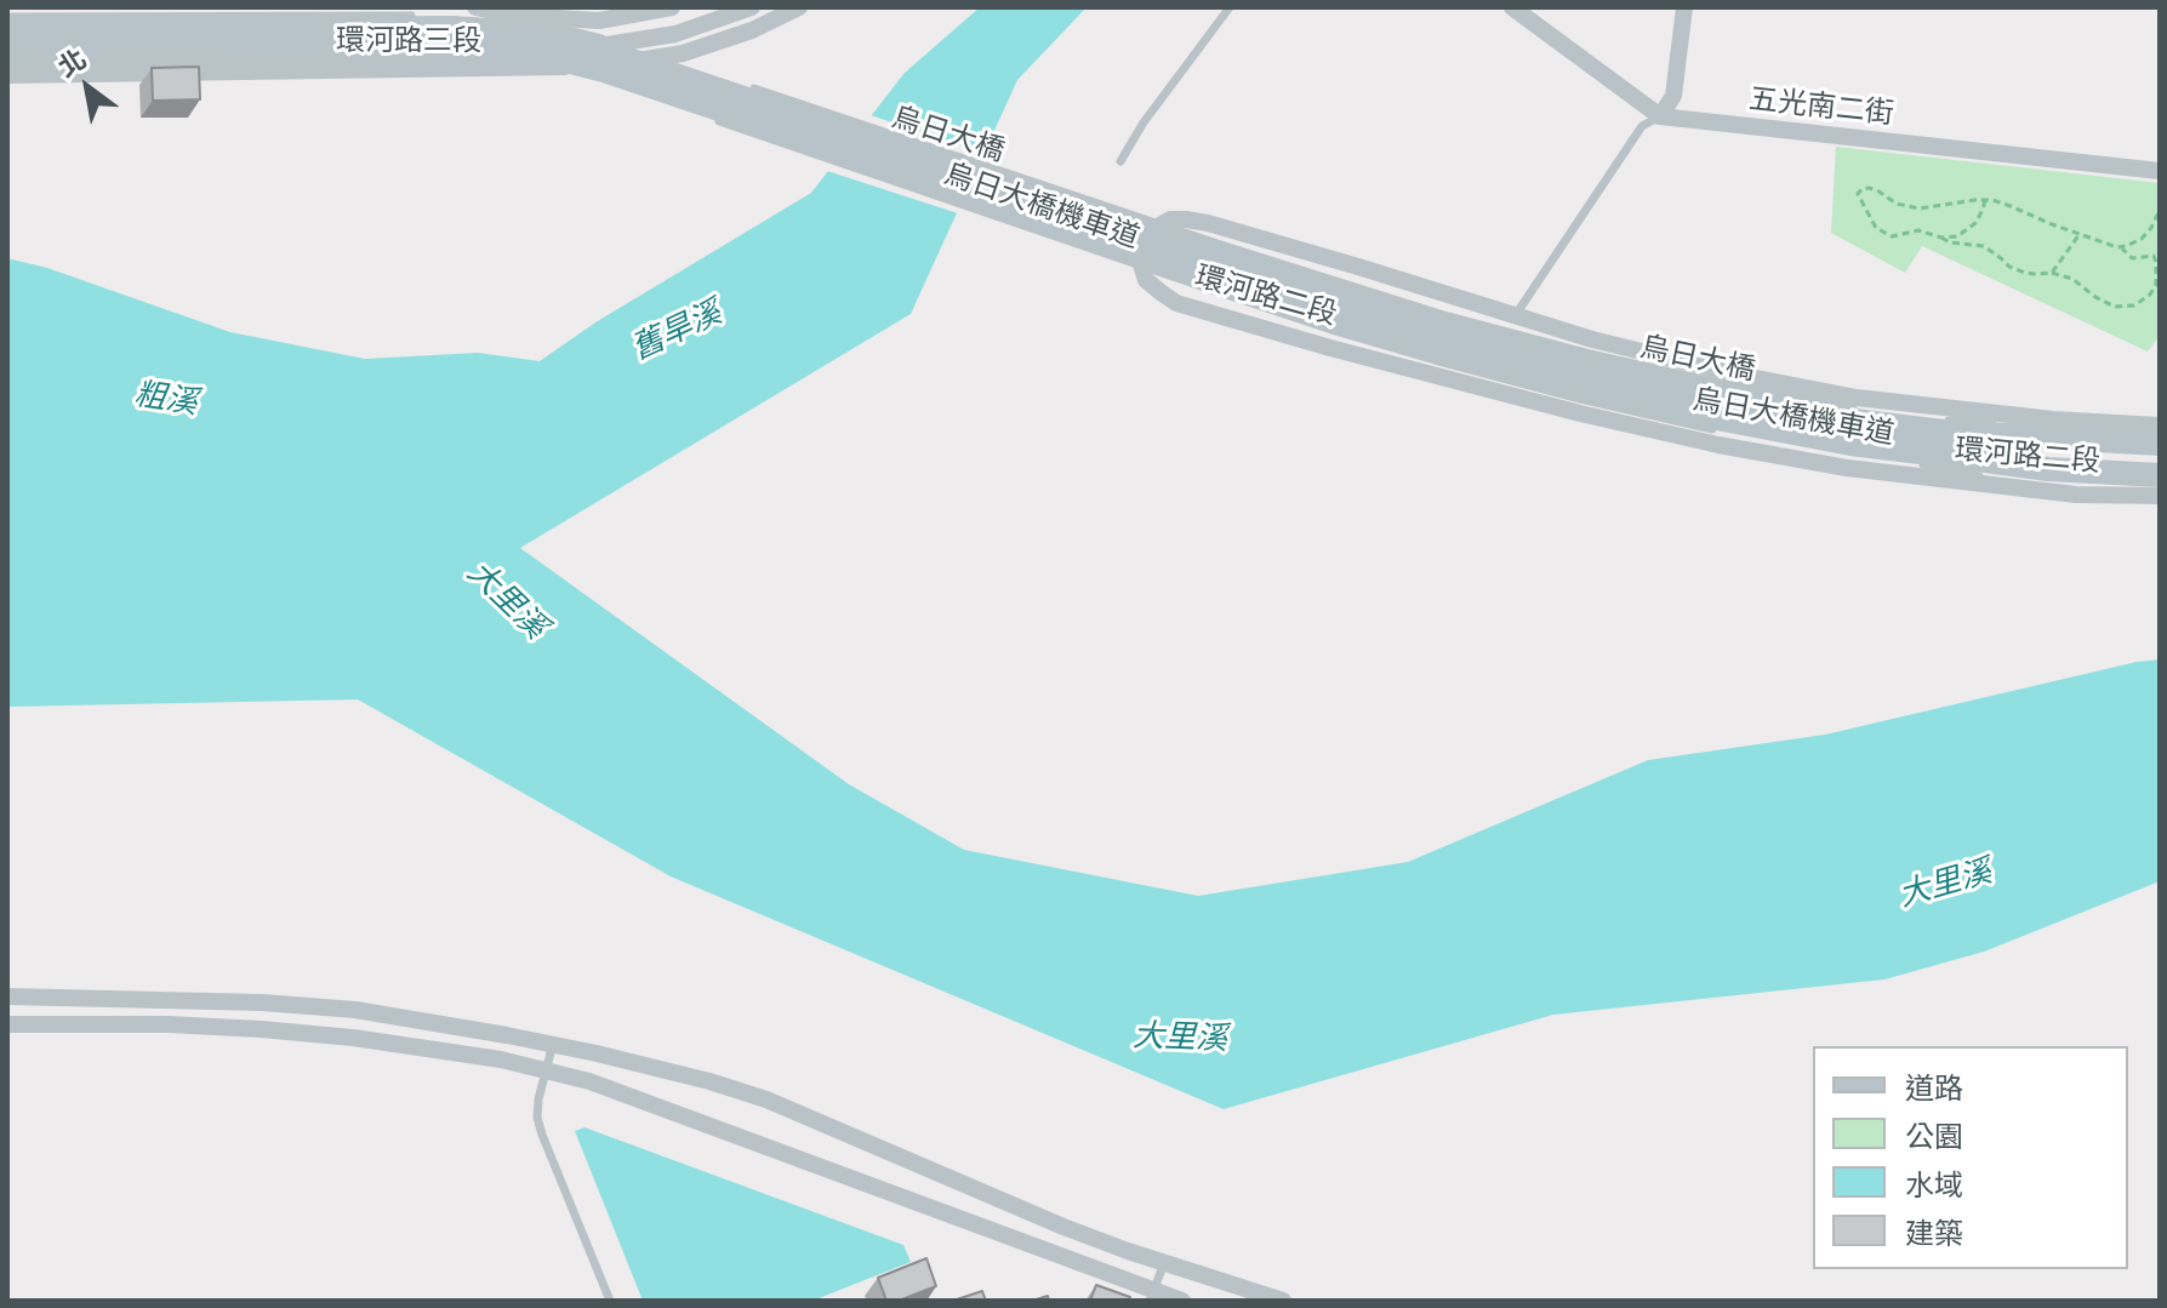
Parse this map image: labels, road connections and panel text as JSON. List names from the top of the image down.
{
  "streets": {
    "street": [
      "環河路三段",
      "五光南二街",
      "烏日大橋",
      "環河路二段"
    ],
    "lane": ["烏日大橋機車道"]
  },
  "crossings": [
    ["烏日大橋", "烏日大橋機車道"],
    ["烏日大橋", "環河路二段"],
    ["烏日大橋機車道", "環河路二段"]
  ],
  "water": ["舊旱溪", "粗溪", "大里溪"],
  "legend": [
    "道路",
    "公園",
    "水域",
    "建築"
  ],
  "north": "top left"
}
